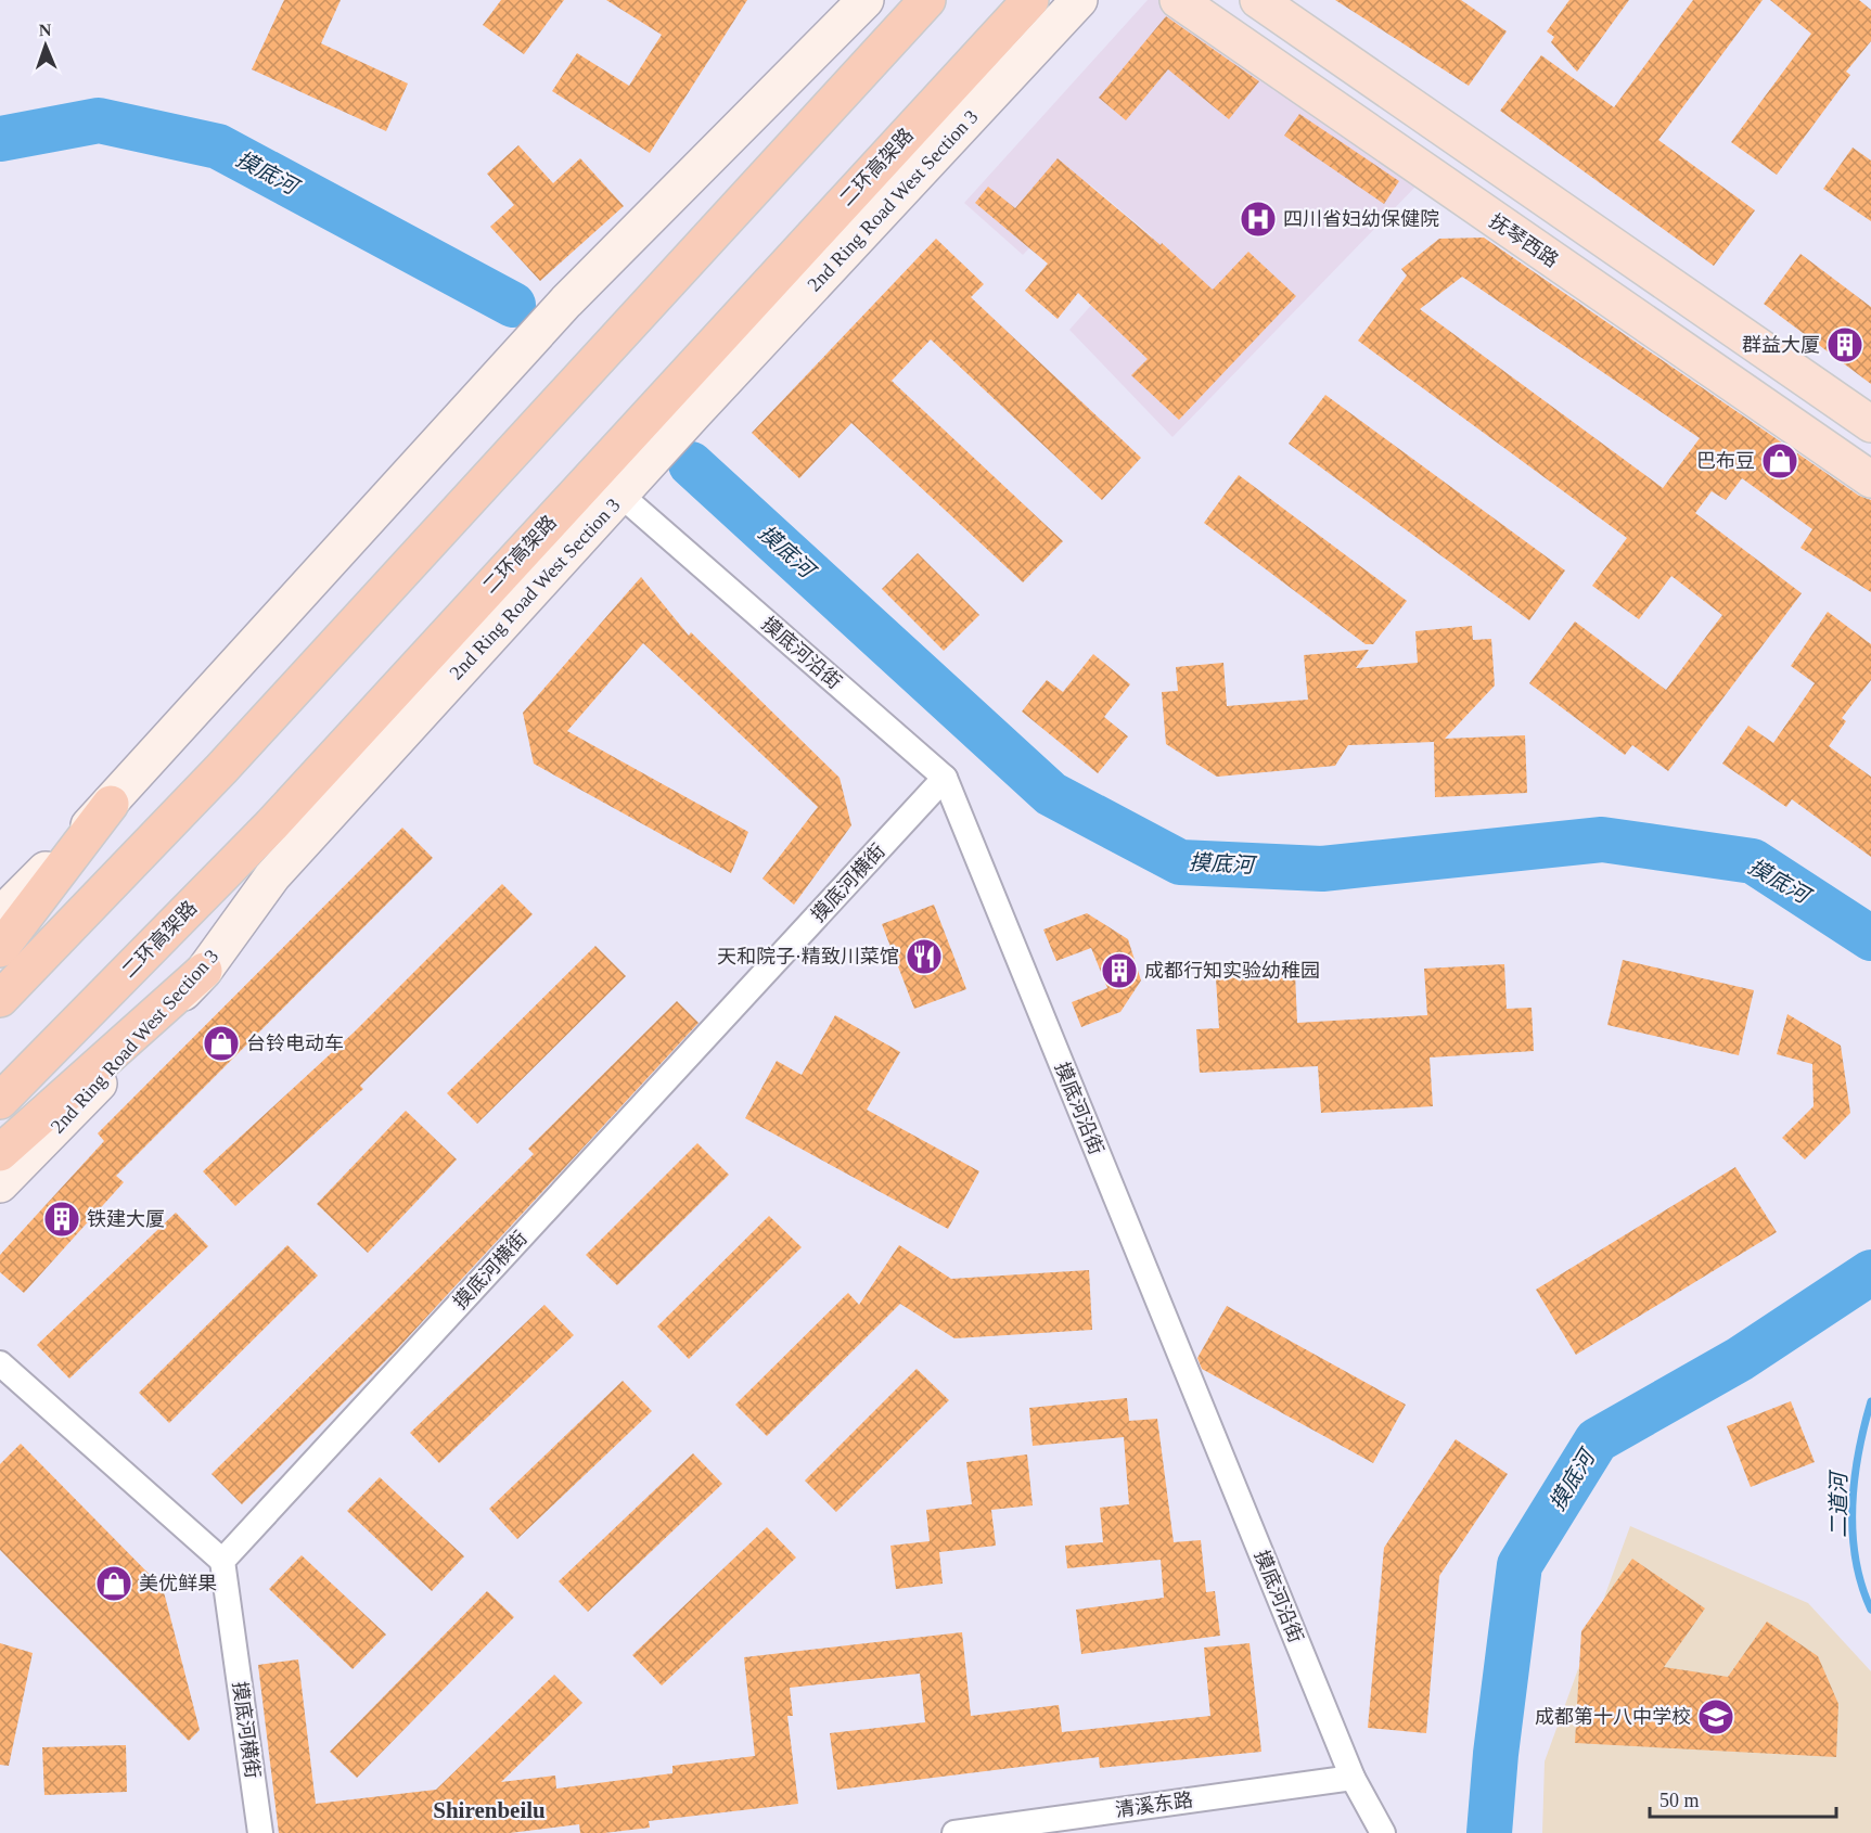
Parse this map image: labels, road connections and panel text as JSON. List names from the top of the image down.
{
  "streets": {
    "highway": ["二环高架路"],
    "main road": ["2nd Ring Road West Section 3", "抚琴西路"],
    "street": ["摸底河沿街", "摸底河横街", "清溪东路"]
  },
  "crossings": [
    ["2nd Ring Road West Section 3", "摸底河沿街"],
    ["摸底河沿街", "摸底河横街"],
    ["摸底河沿街", "清溪东路"]
  ],
  "districts": ["Shirenbeilu"],
  "water": ["摸底河", "二道河"],
  "places": {
    "hospital": ["四川省妇幼保健院"],
    "building": ["群益大厦", "成都行知实验幼稚园", "铁建大厦"],
    "shop": ["巴布豆", "台铃电动车", "美优鲜果"],
    "restaurant": ["天和院子·精致川菜馆"],
    "school or university": ["成都第十八中学校"]
  },
  "scale_bar": "50 m",
  "north": "top"
}
